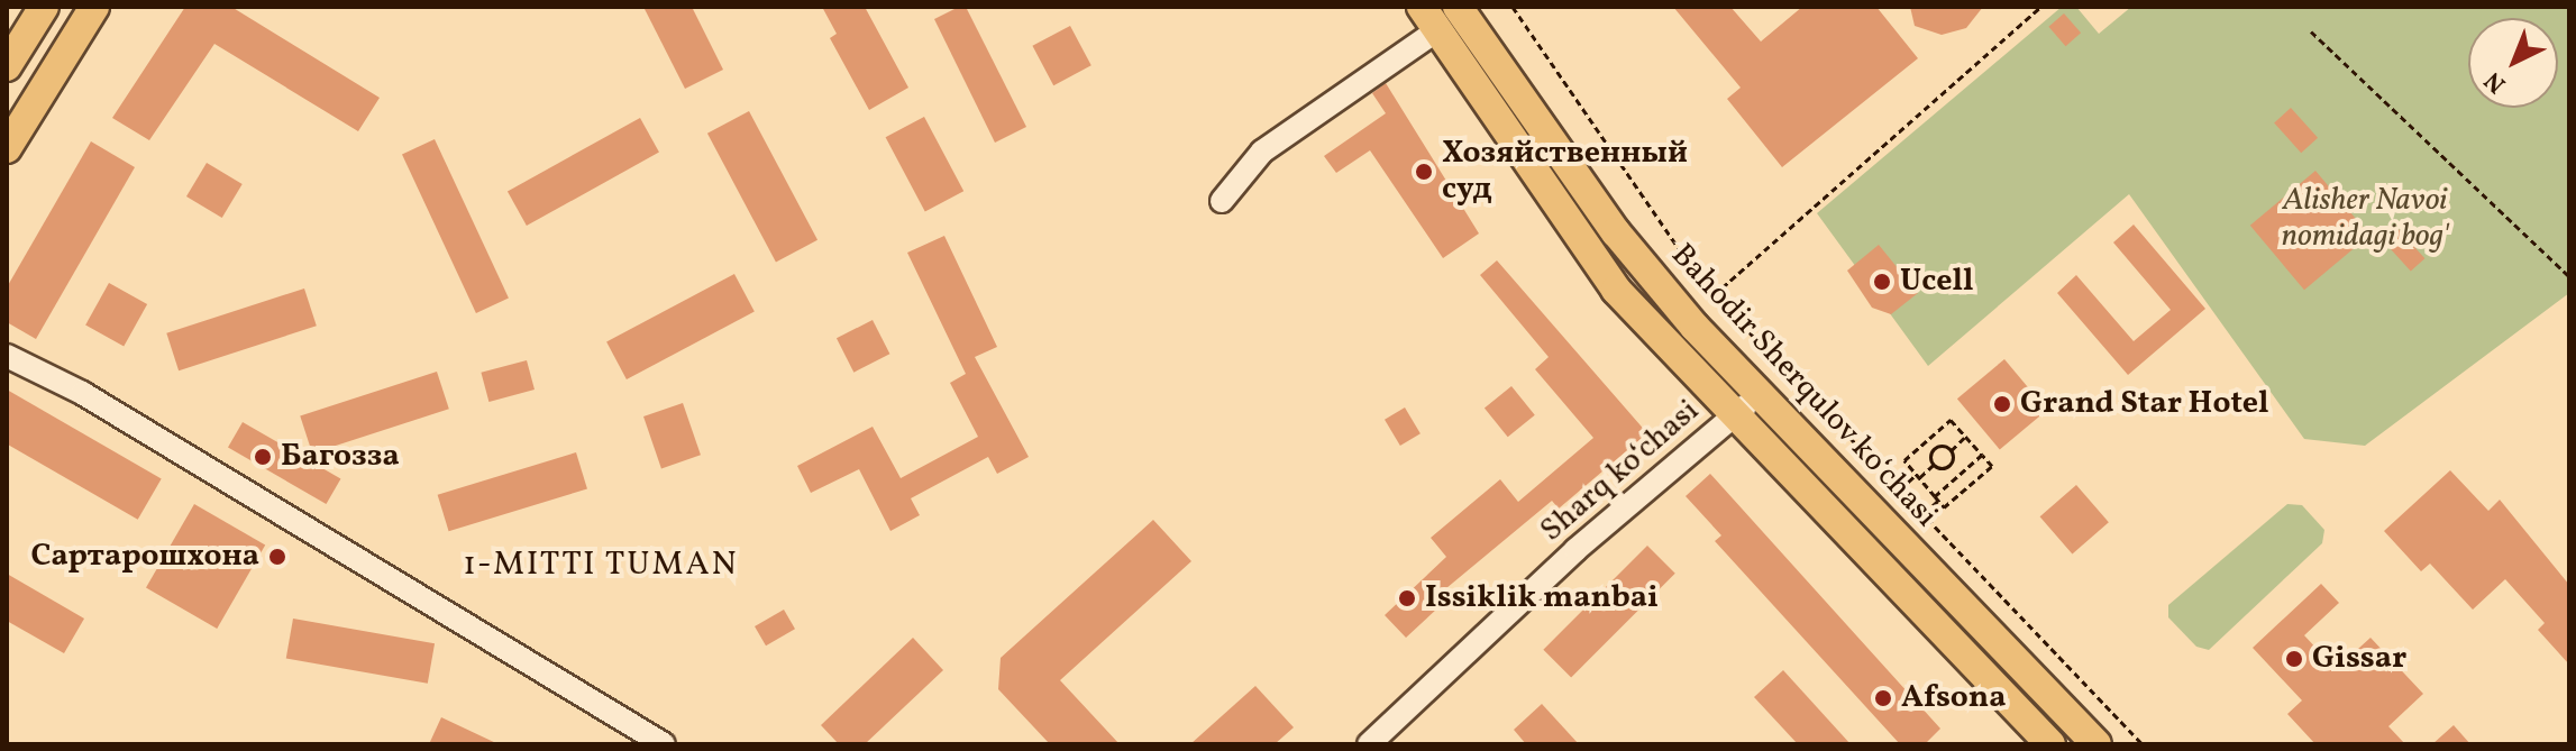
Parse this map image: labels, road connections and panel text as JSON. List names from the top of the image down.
{
  "streets": {
    "main road": ["Bahodir Sherqulov ko‘chasi"],
    "street": ["Sharq ko‘chasi"]
  },
  "crossings": [
    ["Bahodir Sherqulov ko‘chasi", "Sharq ko‘chasi"]
  ],
  "districts": ["1-MITTI TUMAN"],
  "parks": ["Alisher Navoi nomidagi bog'"],
  "places": [
    "Хозяйственный суд",
    "Ucell",
    "Grand Star Hotel",
    "Багозза",
    "Сартарошхона",
    "Issiklik manbai",
    "Gissar",
    "Afsona"
  ],
  "north": "bottom left"
}
